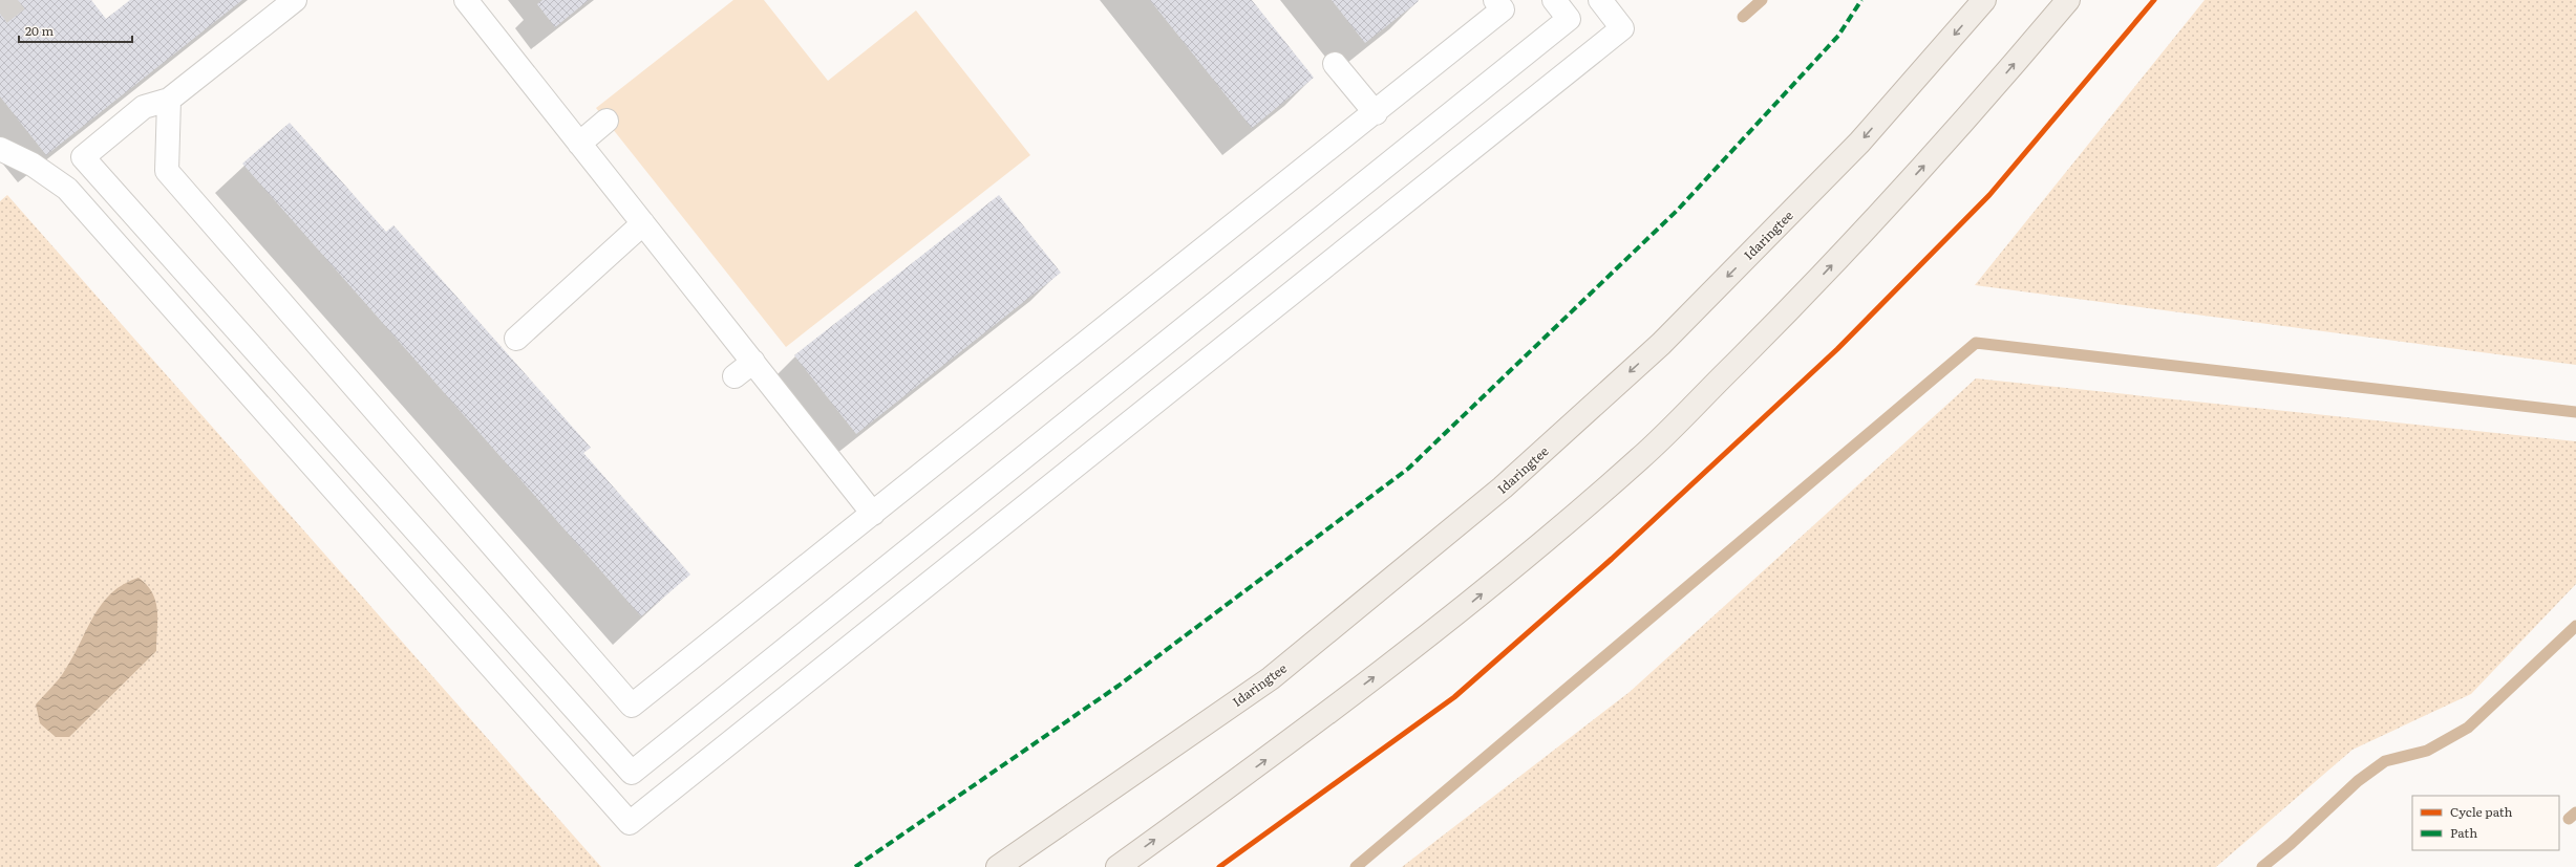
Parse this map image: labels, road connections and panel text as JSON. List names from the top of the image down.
{
  "streets": {
    "main road": ["Idaringtee"]
  },
  "legend": ["Cycle path", "Path"],
  "scale_bar": "20 m"
}
